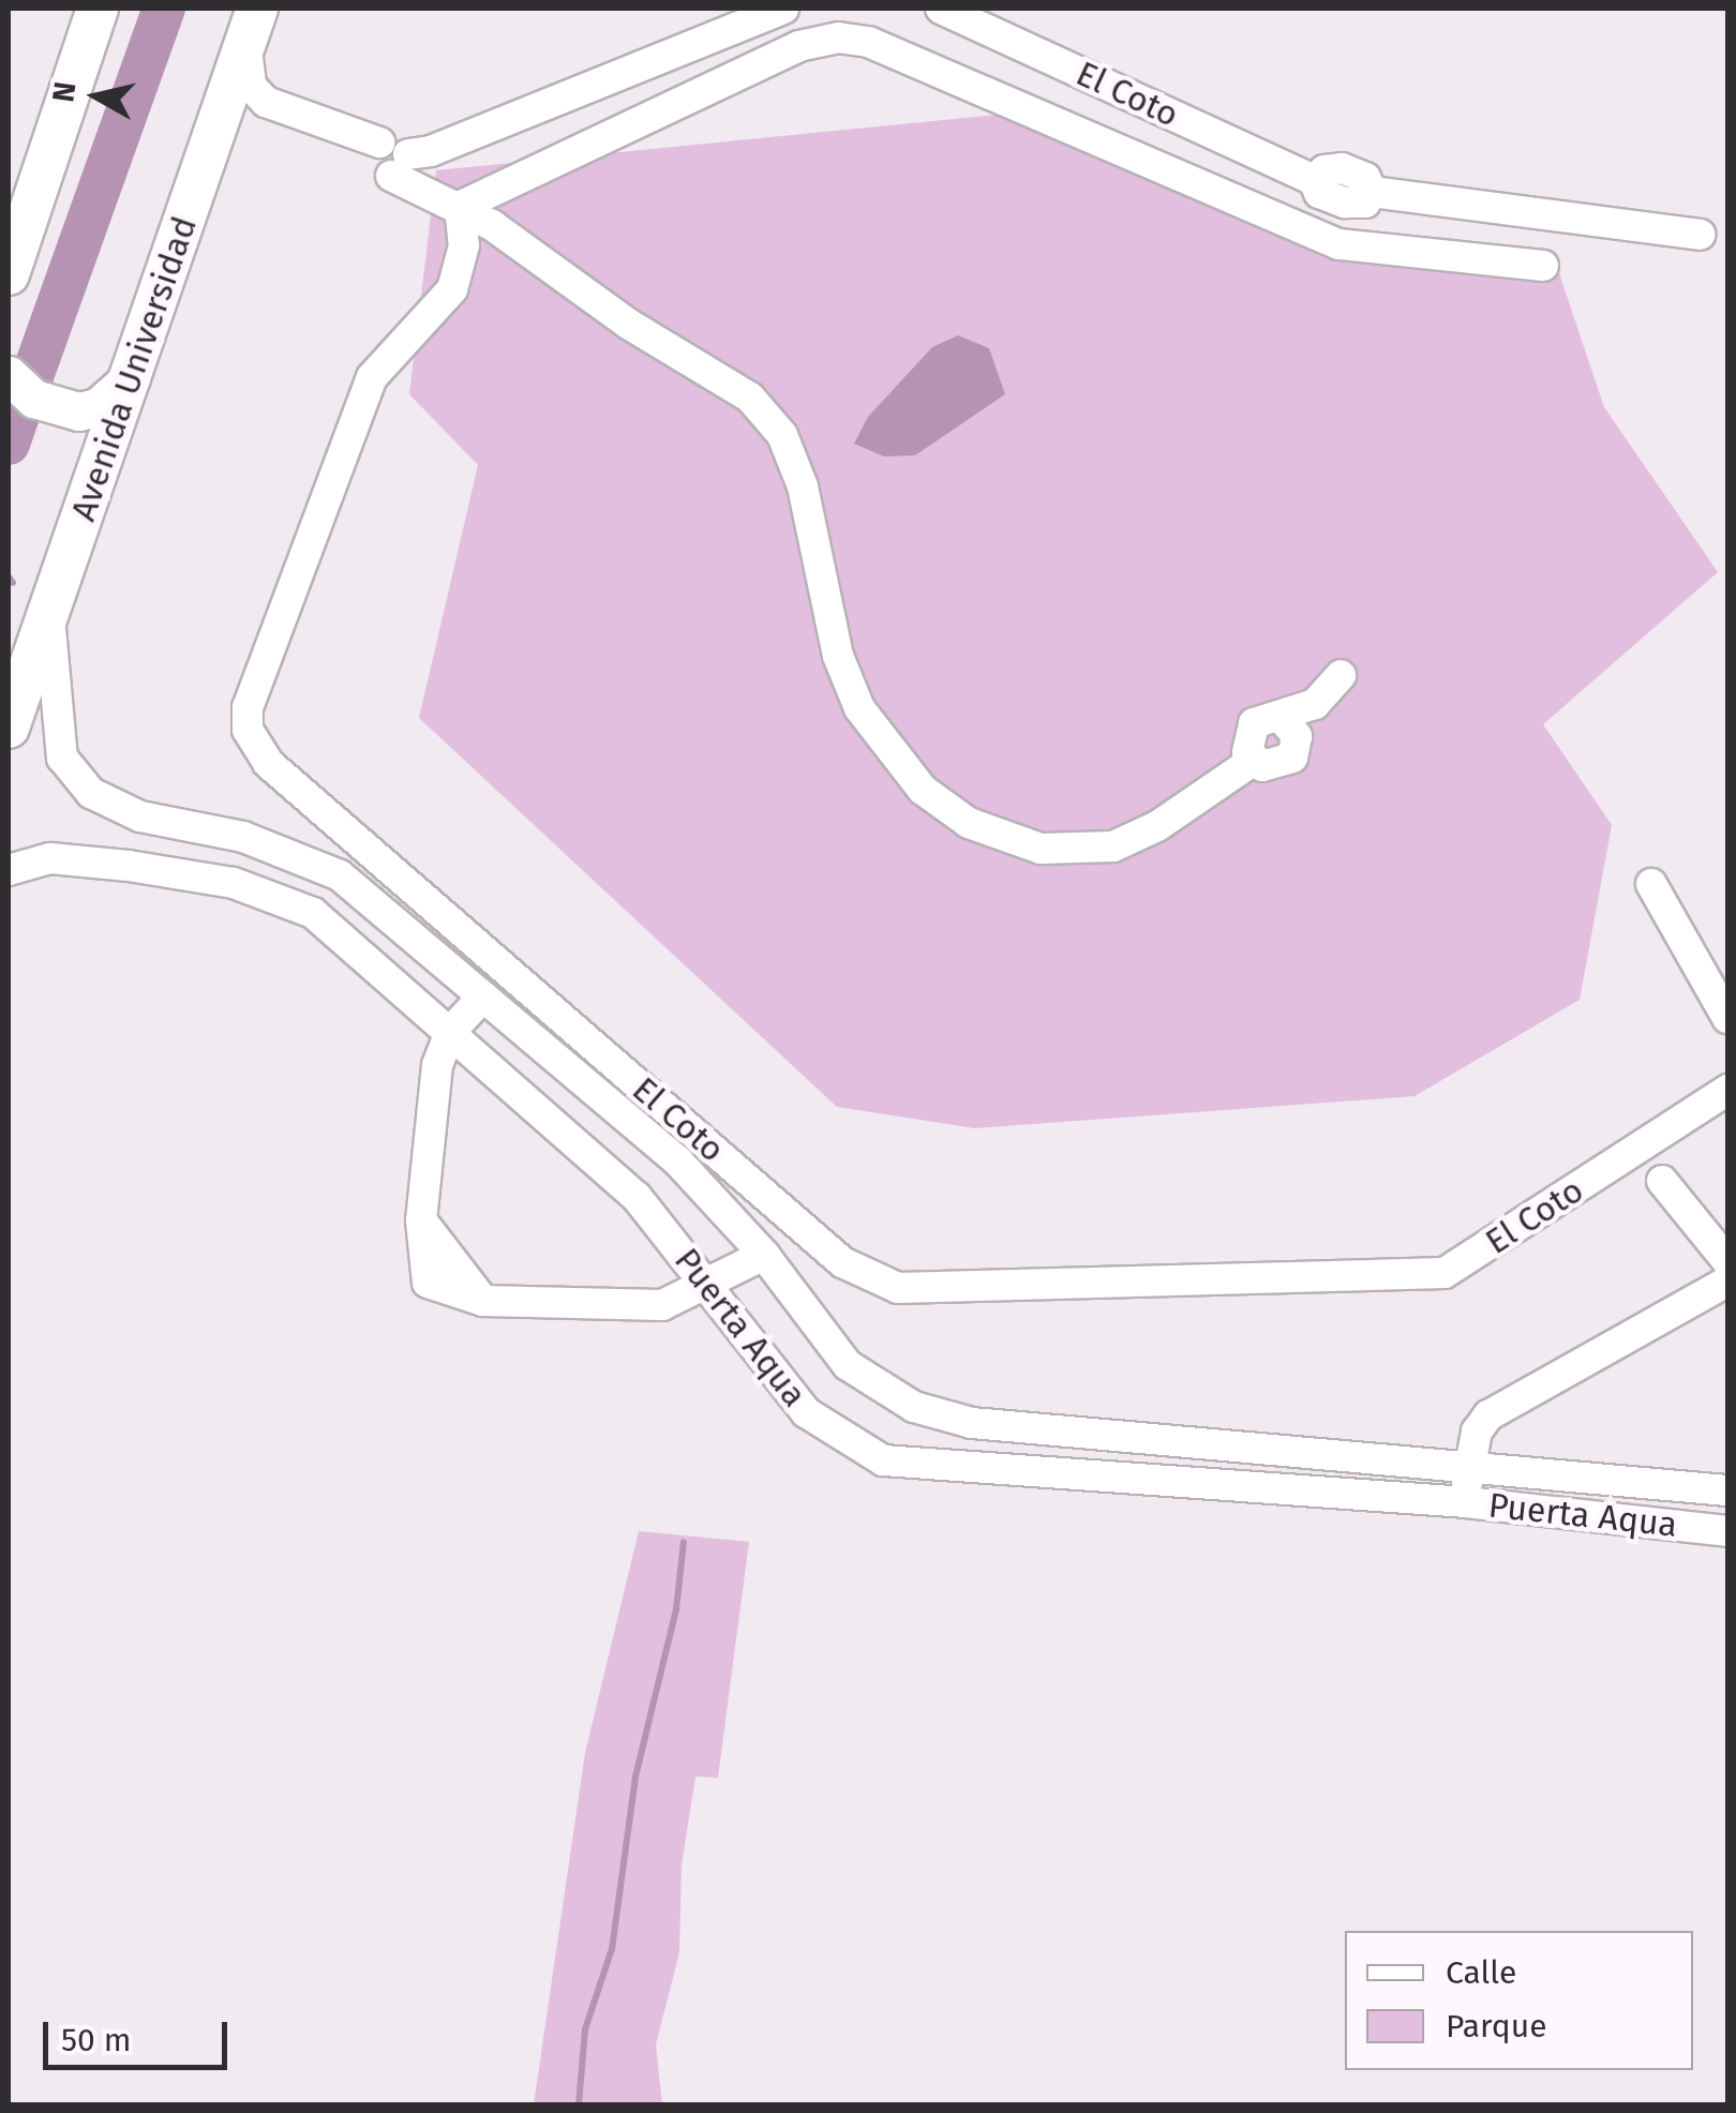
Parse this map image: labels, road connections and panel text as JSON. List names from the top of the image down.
{
  "streets": {
    "main road": ["Avenida Universidad"],
    "street": ["El Coto", "Puerta Aqua"]
  },
  "crossings": [
    ["Avenida Universidad", "Puerta Aqua"]
  ],
  "legend": ["Calle", "Parque"],
  "scale_bar": "50 m",
  "north": "left"
}
